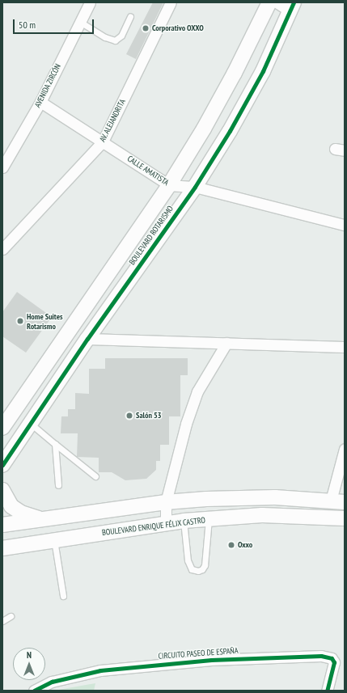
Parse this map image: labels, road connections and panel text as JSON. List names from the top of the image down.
{
  "streets": {
    "street": [
      "AVENIDA ZIRCÓN",
      "AV. ALEJANDRITA",
      "CALLE AMATISTA",
      "BOULEVARD ROTARISMO",
      "BOULEVARD ENRIQUE FÉLIX CASTRO",
      "CIRCUITO PASEO DE ESPAÑA"
    ]
  },
  "crossings": [
    ["AVENIDA ZIRCÓN", "CALLE AMATISTA"],
    ["AV. ALEJANDRITA", "CALLE AMATISTA"],
    ["CALLE AMATISTA", "BOULEVARD ROTARISMO"]
  ],
  "places": [
    "Corporativo OXXO",
    "Home Suites Rotarismo",
    "Salón 53",
    "Oxxo"
  ],
  "scale_bar": "50 m",
  "north": "top"
}
